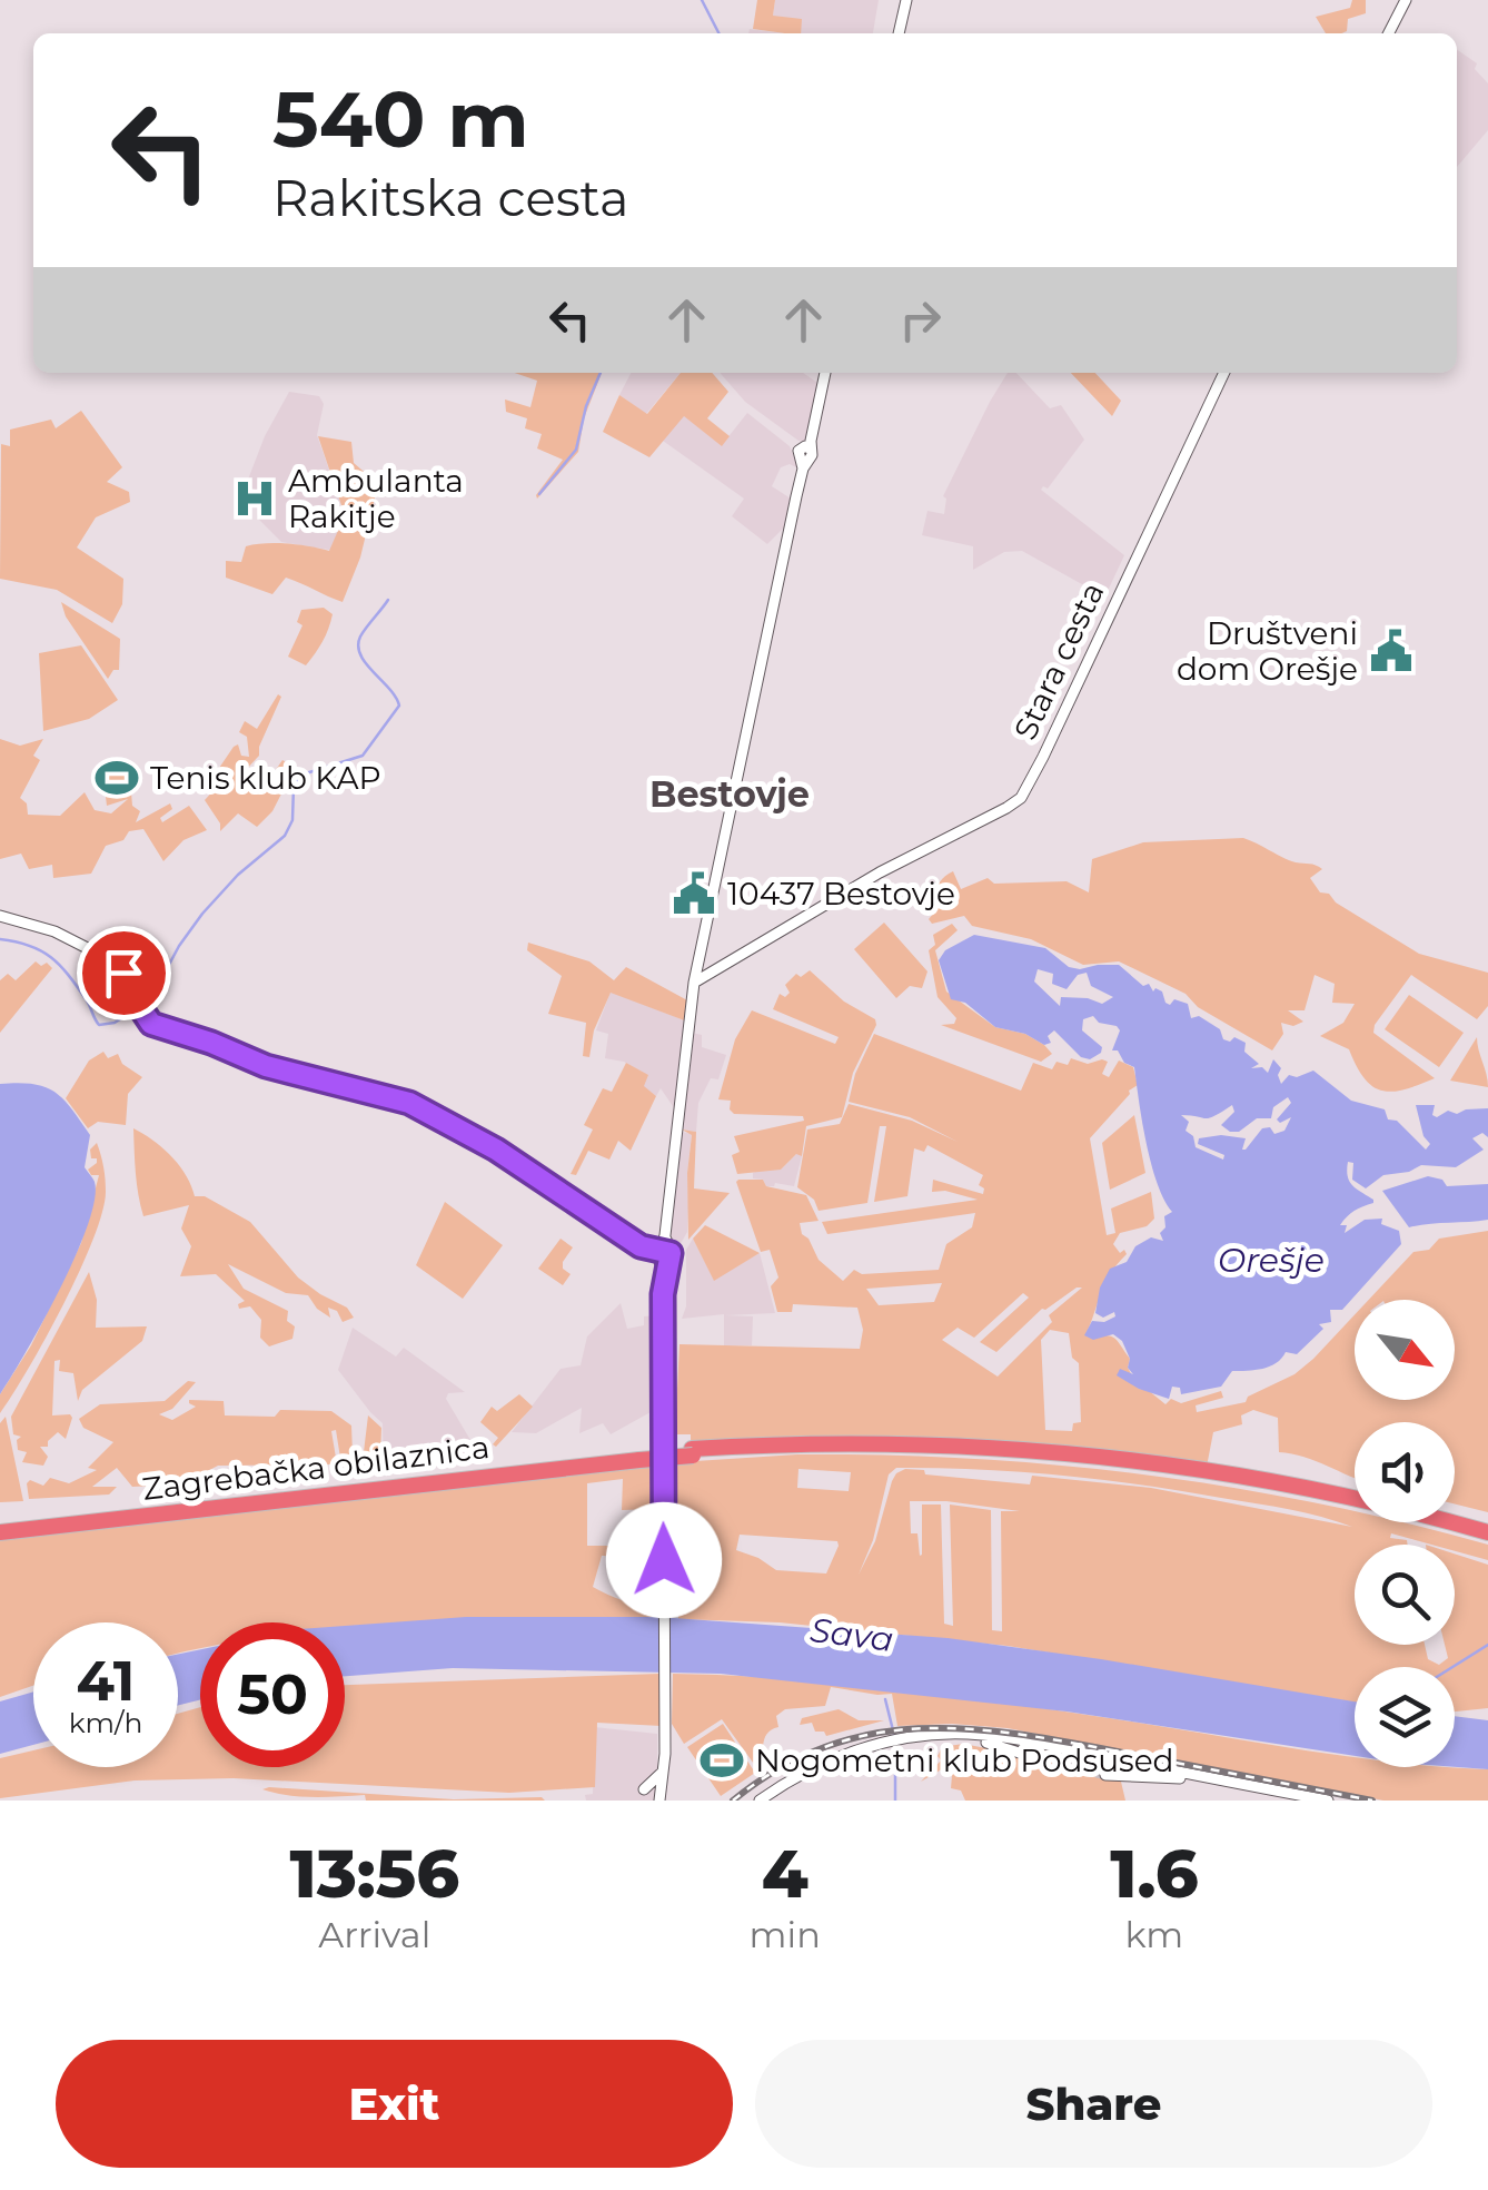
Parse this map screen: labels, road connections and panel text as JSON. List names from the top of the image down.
{
  "streets": {
    "highway": ["Zagrebačka obilaznica"],
    "main road": ["Stara cesta"]
  },
  "districts": ["Bestovje"],
  "water": ["Orešje", "Sava"],
  "places": {
    "hospital": ["Ambulanta Rakitje"],
    "public building": ["Društveni dom Orešje", "10437 Bestovje"],
    "sports": ["Tenis klub KAP", "Nogometni klub Podsused"]
  },
  "north": "bottom right",
  "page": {
    "turn": ["540 m", "Rakitska cesta"],
    "speed": "41 km/h",
    "limit": "50",
    "eta": [
      "13:56",
      "Arrival",
      "4",
      "min",
      "1.6",
      "km"
    ],
    "buttons": ["Exit", "Share"]
  }
}
